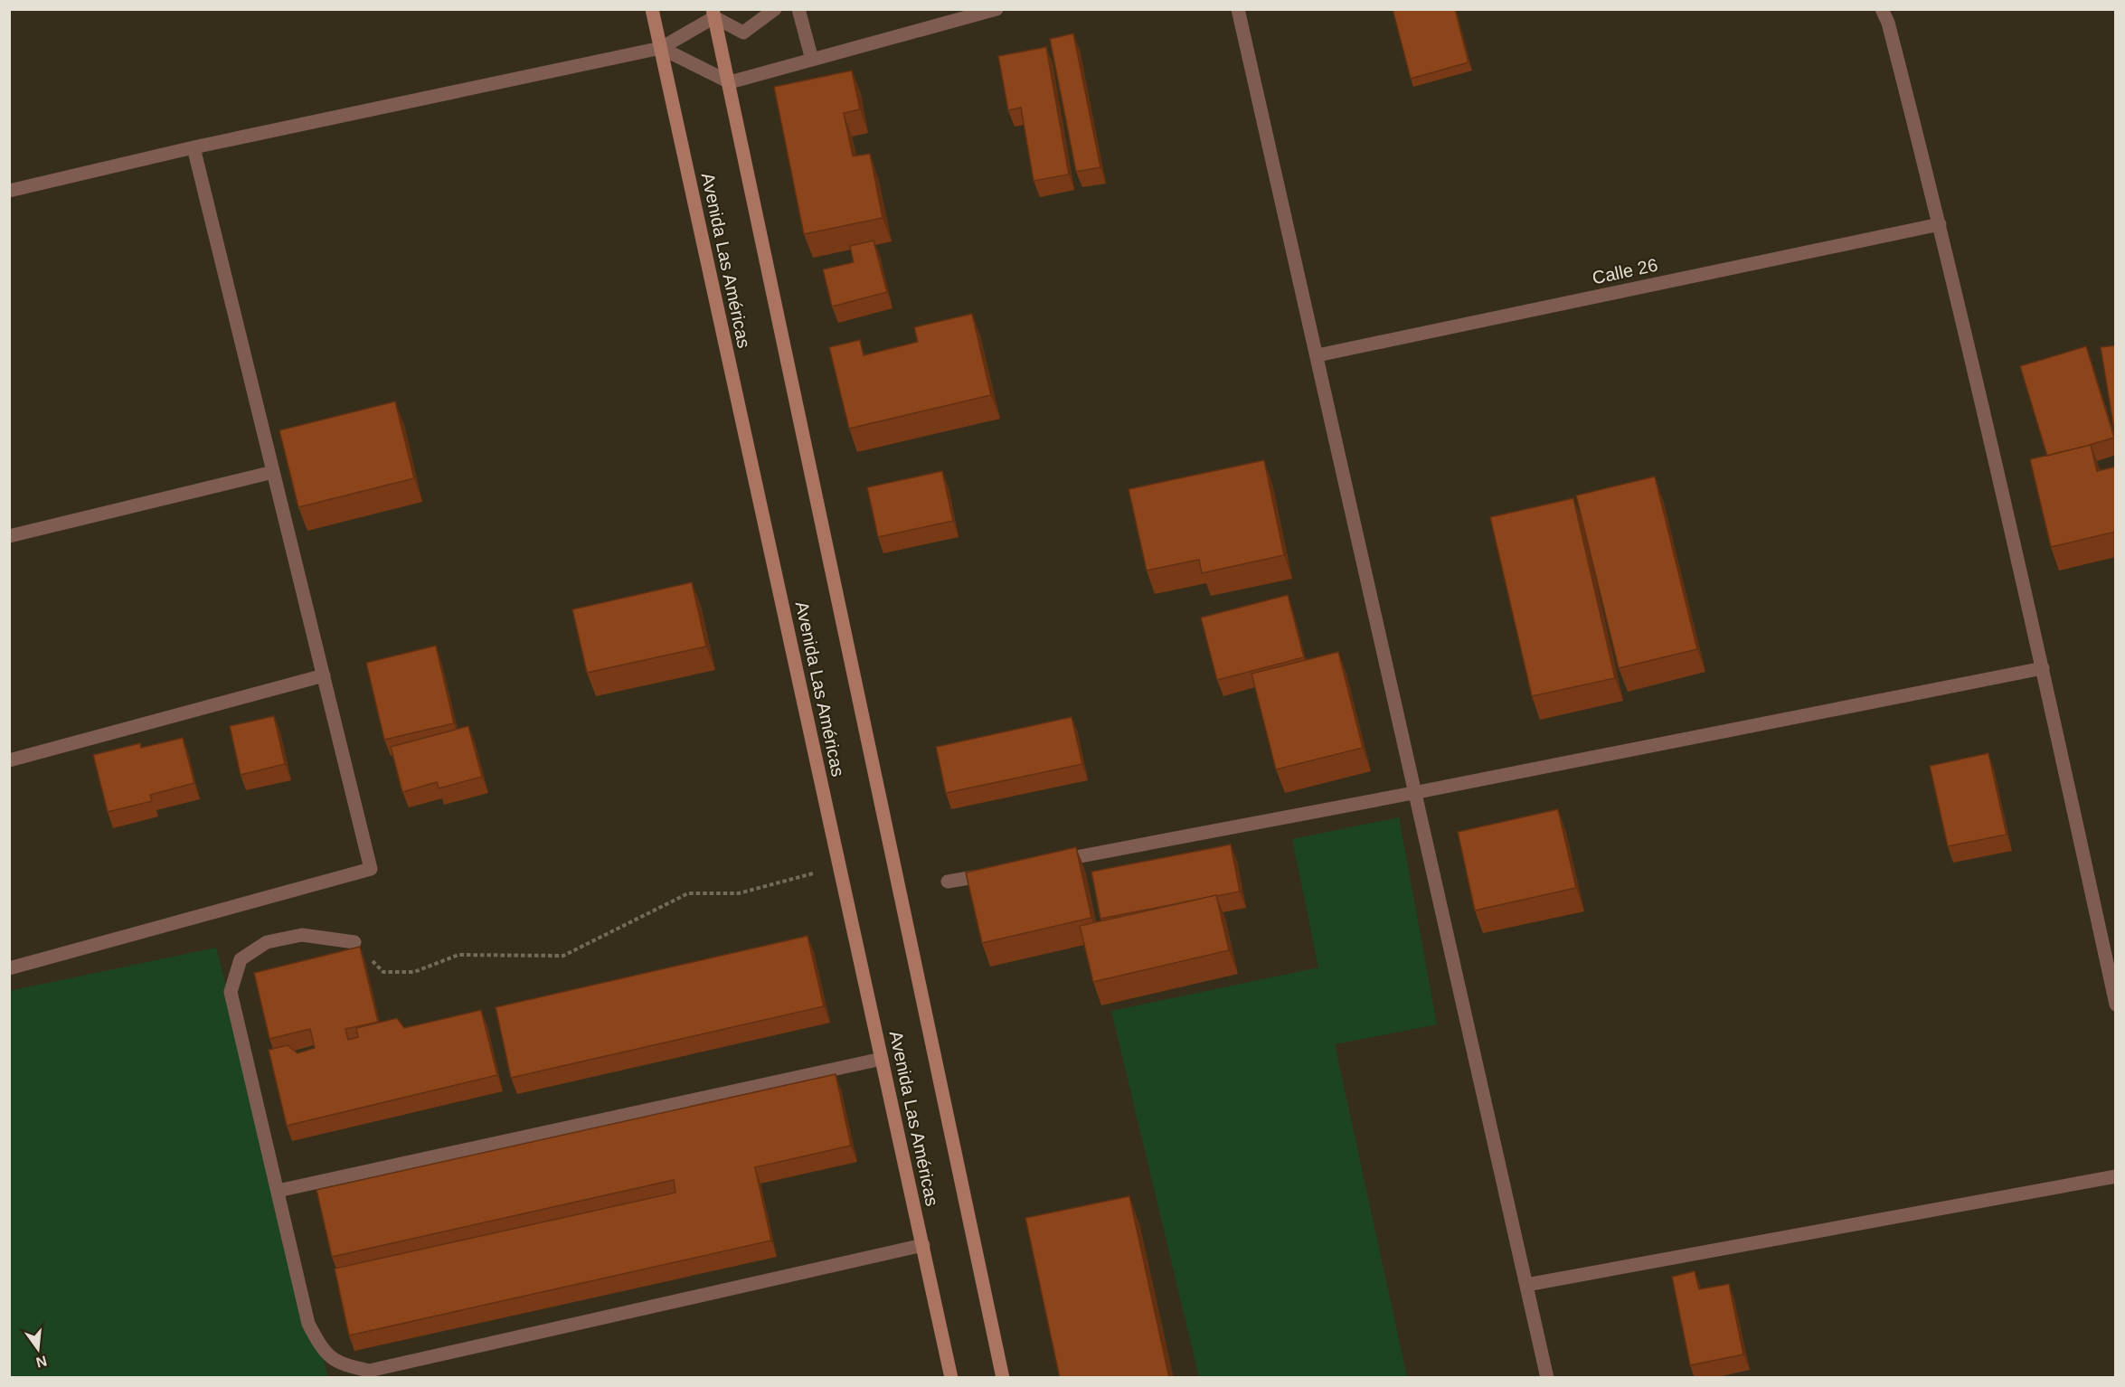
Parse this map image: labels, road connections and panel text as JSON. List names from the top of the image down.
{
  "streets": {
    "main road": ["Avenida Las Américas"],
    "street": ["Calle 26"]
  },
  "north": "bottom"
}
